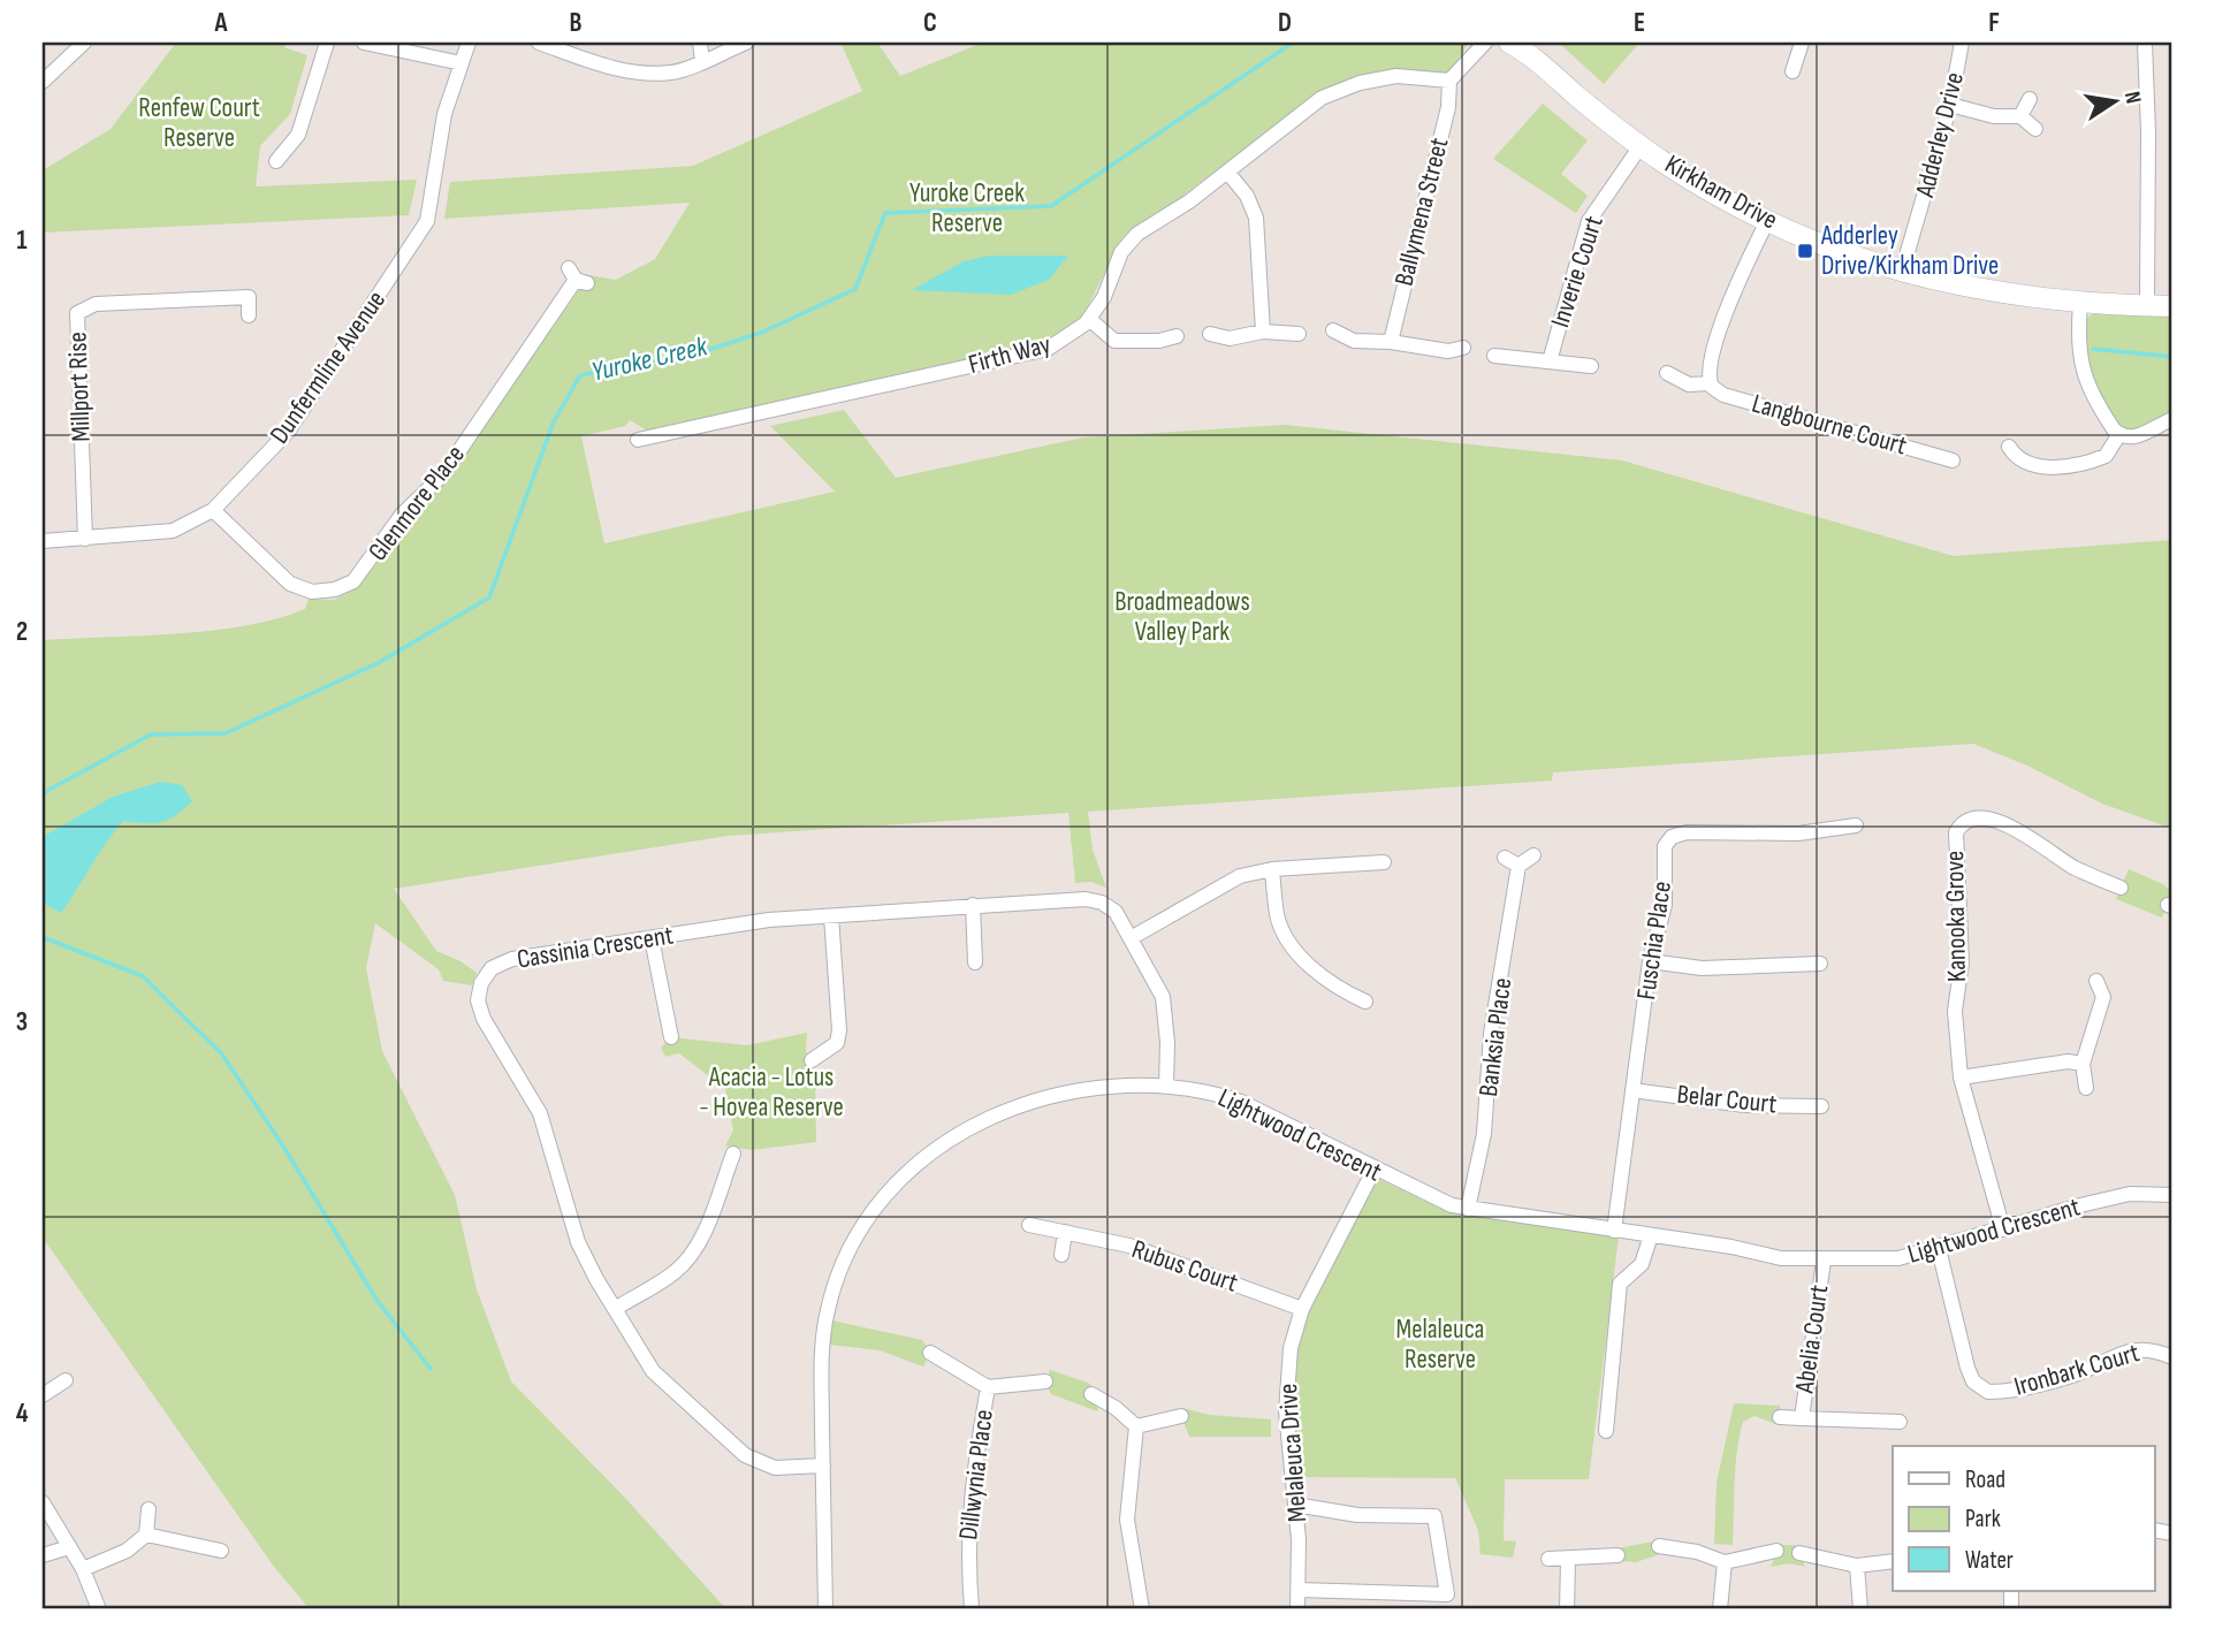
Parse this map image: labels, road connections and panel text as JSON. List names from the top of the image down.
{
  "streets": {
    "street": [
      "Adderley Drive",
      "Kirkham Drive",
      "Ballymena Street",
      "Inverie Court",
      "Firth Way",
      "Dunfermline Avenue",
      "Millport Rise",
      "Langbourne Court",
      "Glenmore Place",
      "Kanooka Grove",
      "Fuschia Place",
      "Cassinia Crescent",
      "Banksia Place",
      "Belar Court",
      "Lightwood Crescent",
      "Rubus Court",
      "Abelia Court",
      "Ironbark Court",
      "Melaleuca Drive",
      "Dillwynia Place"
    ]
  },
  "crossings": [
    ["Adderley Drive", "Kirkham Drive"],
    ["Kirkham Drive", "Inverie Court"],
    ["Ballymena Street", "Firth Way"],
    ["Dunfermline Avenue", "Millport Rise"],
    ["Dunfermline Avenue", "Glenmore Place"],
    ["Kanooka Grove", "Lightwood Crescent"],
    ["Fuschia Place", "Belar Court"],
    ["Fuschia Place", "Lightwood Crescent"],
    ["Cassinia Crescent", "Lightwood Crescent"],
    ["Banksia Place", "Lightwood Crescent"],
    ["Lightwood Crescent", "Abelia Court"],
    ["Lightwood Crescent", "Ironbark Court"],
    ["Lightwood Crescent", "Melaleuca Drive"],
    ["Rubus Court", "Melaleuca Drive"]
  ],
  "water": ["Yuroke Creek"],
  "parks": [
    "Renfew Court Reserve",
    "Yuroke Creek Reserve",
    "Broadmeadows Valley Park",
    "Acacia - Lotus - Hovea Reserve",
    "Melaleuca Reserve"
  ],
  "places": {
    "transit": ["Adderley Drive/Kirkham Drive"]
  },
  "legend": ["Road", "Park", "Water"],
  "north": "right",
  "grid": {
    "columns": [
      "A",
      "B",
      "C",
      "D",
      "E",
      "F"
    ],
    "rows": [
      "1",
      "2",
      "3",
      "4"
    ]
  }
}
